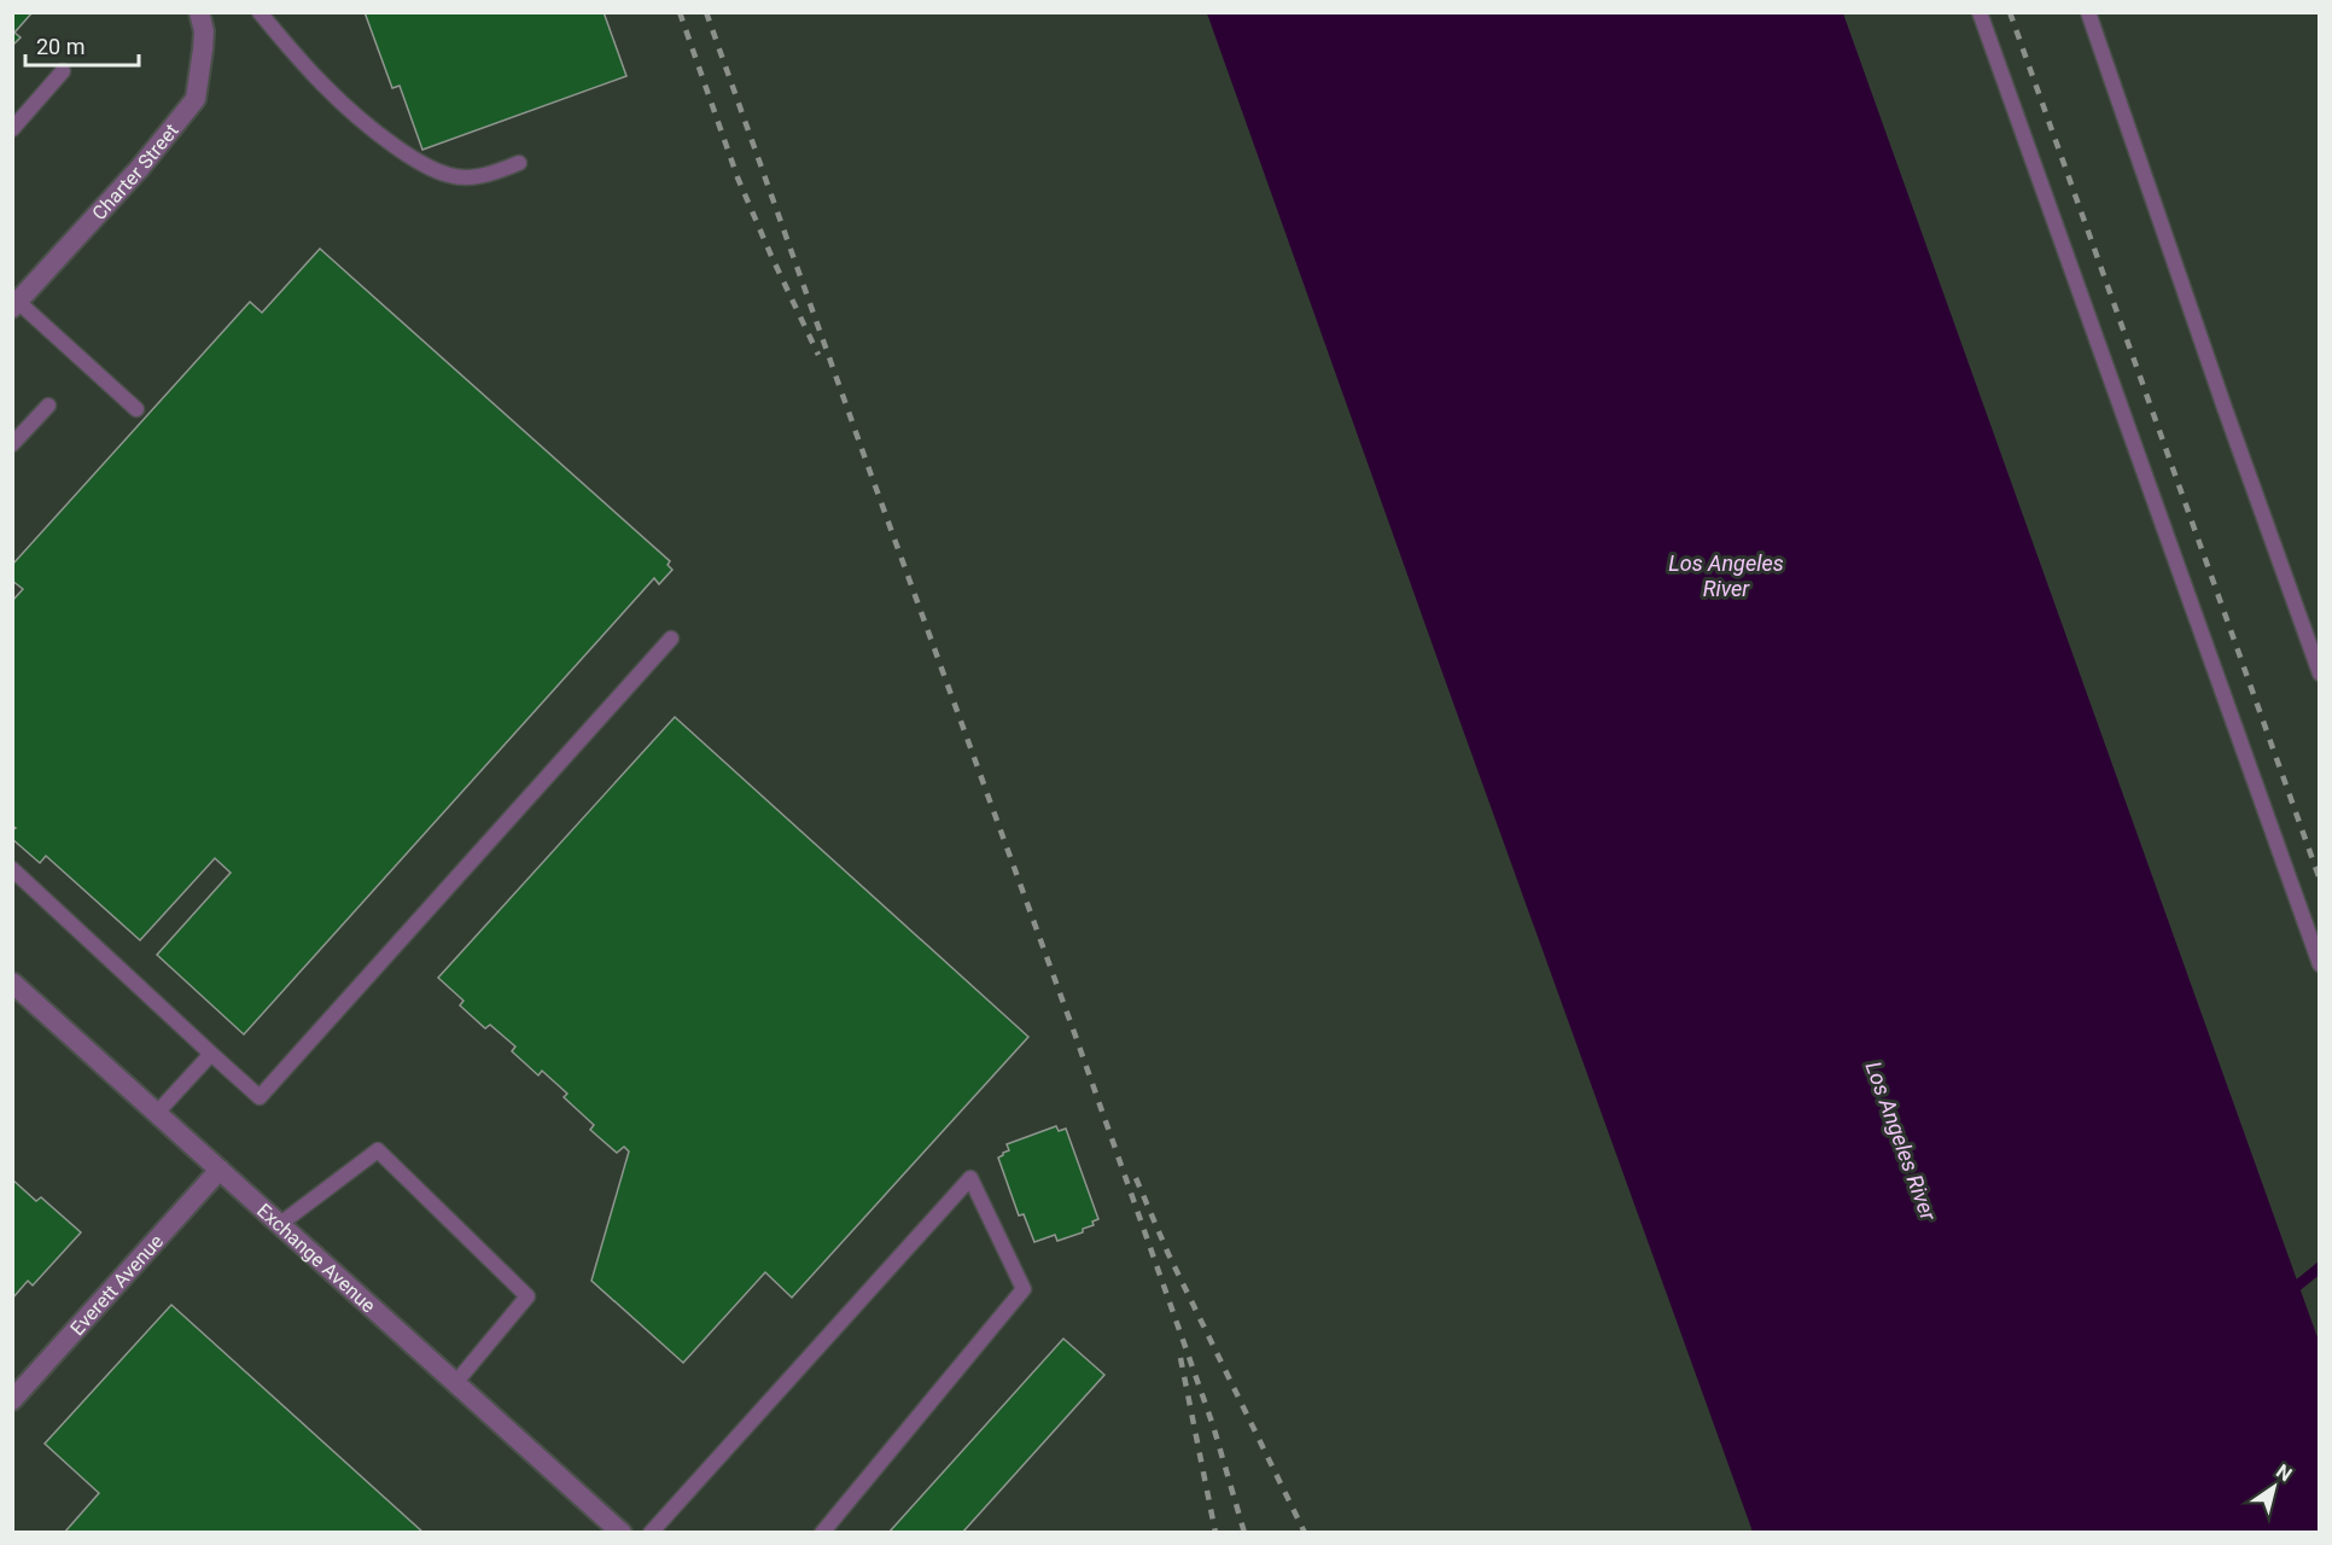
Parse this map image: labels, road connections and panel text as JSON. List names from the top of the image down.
{
  "streets": {
    "street": ["Charter Street", "Exchange Avenue", "Everett Avenue"]
  },
  "crossings": [
    ["Exchange Avenue", "Everett Avenue"]
  ],
  "water": ["Los Angeles River"],
  "scale_bar": "20 m",
  "north": "top right"
}
